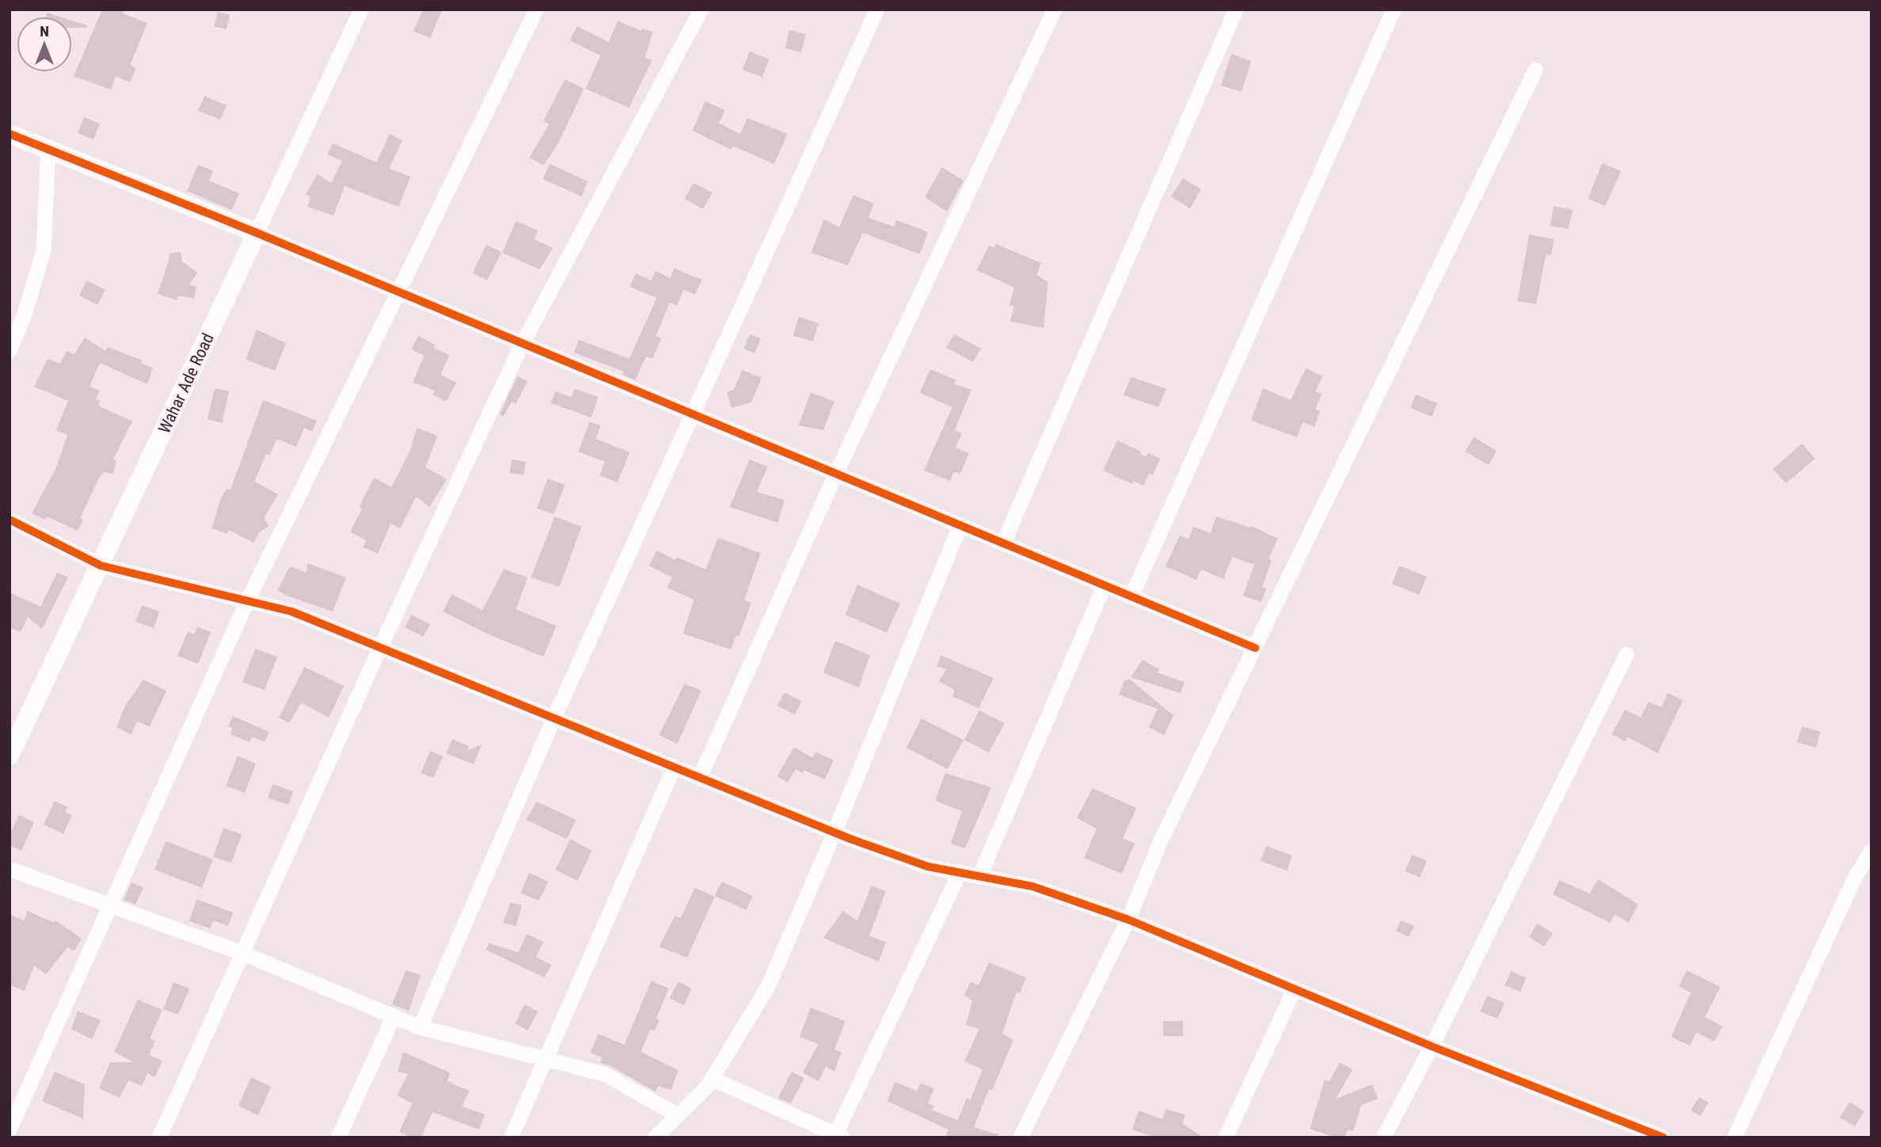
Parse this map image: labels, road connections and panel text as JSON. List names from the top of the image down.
{
  "streets": {
    "street": ["Wahar Ade Road"]
  },
  "north": "top"
}
